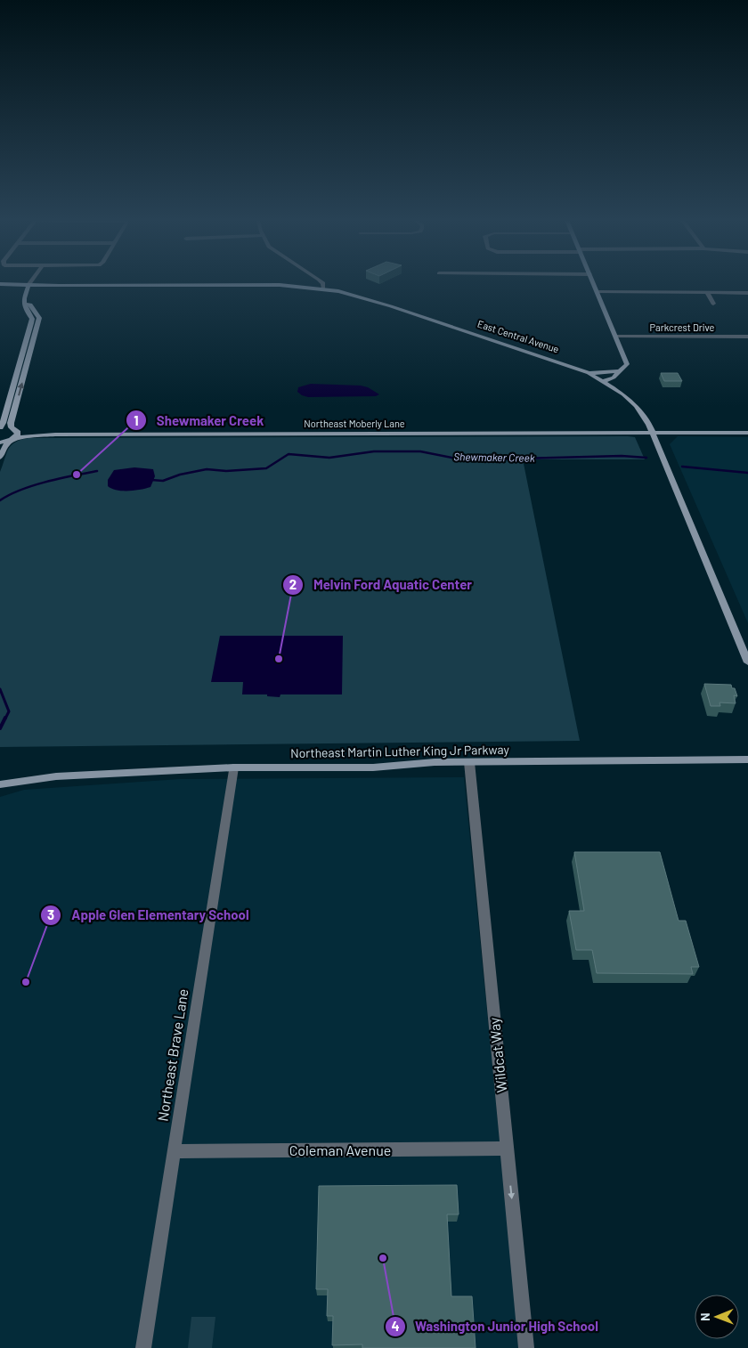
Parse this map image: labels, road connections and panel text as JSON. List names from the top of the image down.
{
  "streets": {
    "street": [
      "Parkcrest Drive",
      "East Central Avenue",
      "Northeast Moberly Lane",
      "Northeast Martin Luther King Jr Parkway",
      "Northeast Brave Lane",
      "Wildcat Way",
      "Coleman Avenue"
    ]
  },
  "crossings": [
    ["East Central Avenue", "Northeast Moberly Lane"],
    ["Northeast Martin Luther King Jr Parkway", "Northeast Brave Lane"],
    ["Northeast Martin Luther King Jr Parkway", "Wildcat Way"],
    ["Northeast Brave Lane", "Coleman Avenue"],
    ["Wildcat Way", "Coleman Avenue"]
  ],
  "water": ["Shewmaker Creek"],
  "places": [
    "Shewmaker Creek",
    "Melvin Ford Aquatic Center",
    "Apple Glen Elementary School",
    "Washington Junior High School"
  ],
  "north": "left"
}
